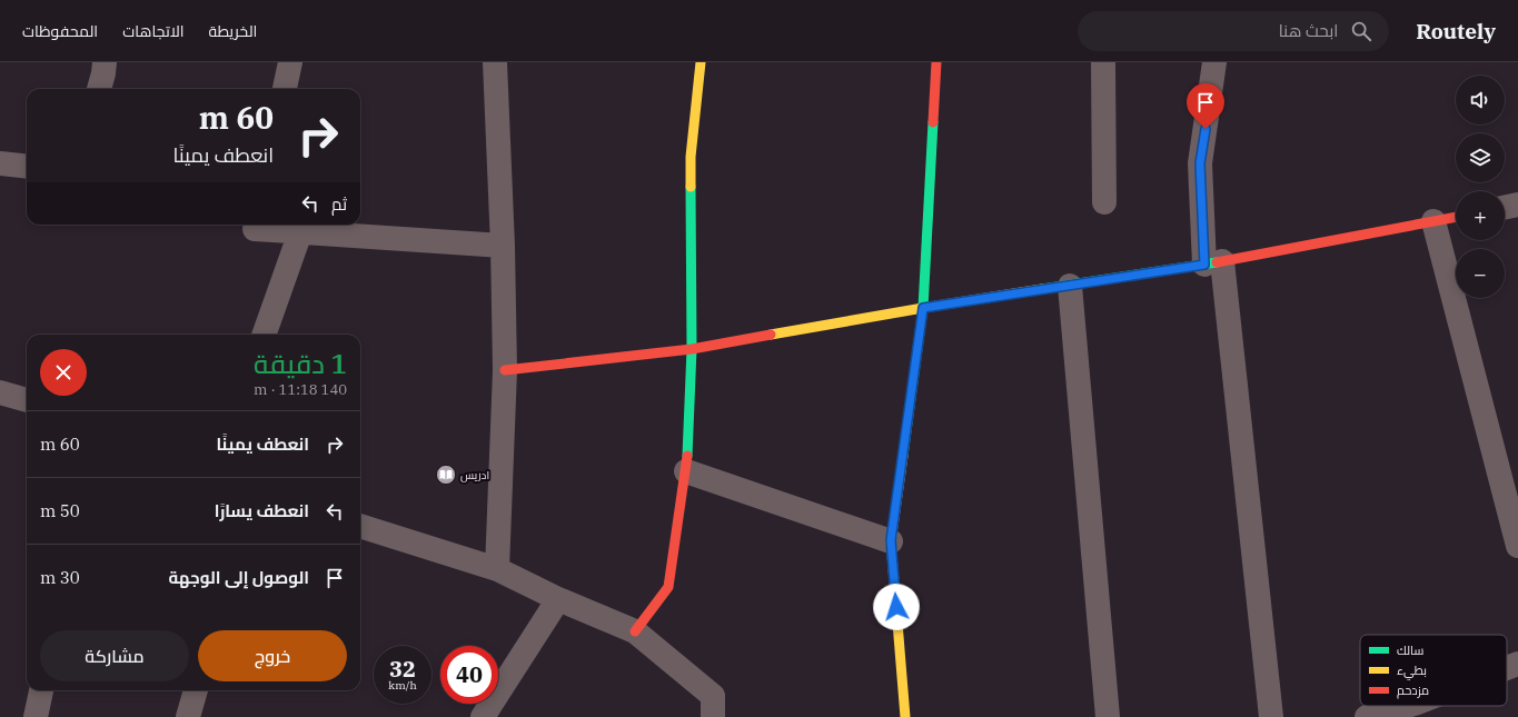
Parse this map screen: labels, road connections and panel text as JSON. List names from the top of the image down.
{
  "places": {
    "library": ["ادريس"]
  },
  "legend": ["سالك", "بطيء", "مزدحم"],
  "page": {
    "header": "Routely",
    "search": "ابحث هنا",
    "nav": ["الخريطة", "الاتجاهات", "المحفوظات"],
    "map_buttons": ["+", "−"],
    "turn": ["60 m", "انعطف يمينًا"],
    "then": "ثم",
    "heading": ["1 دقيقة", "140 m · 11:18"],
    "list": [
      {
        "name": "انعطف يمينًا",
        "value": "60 m"
      },
      {
        "name": "انعطف يسارًا",
        "value": "50 m"
      },
      {
        "name": "الوصول إلى الوجهة",
        "value": "30 m"
      }
    ],
    "buttons": ["خروج", "مشاركة"],
    "speed": "32 km/h",
    "limit": "40"
  }
}
